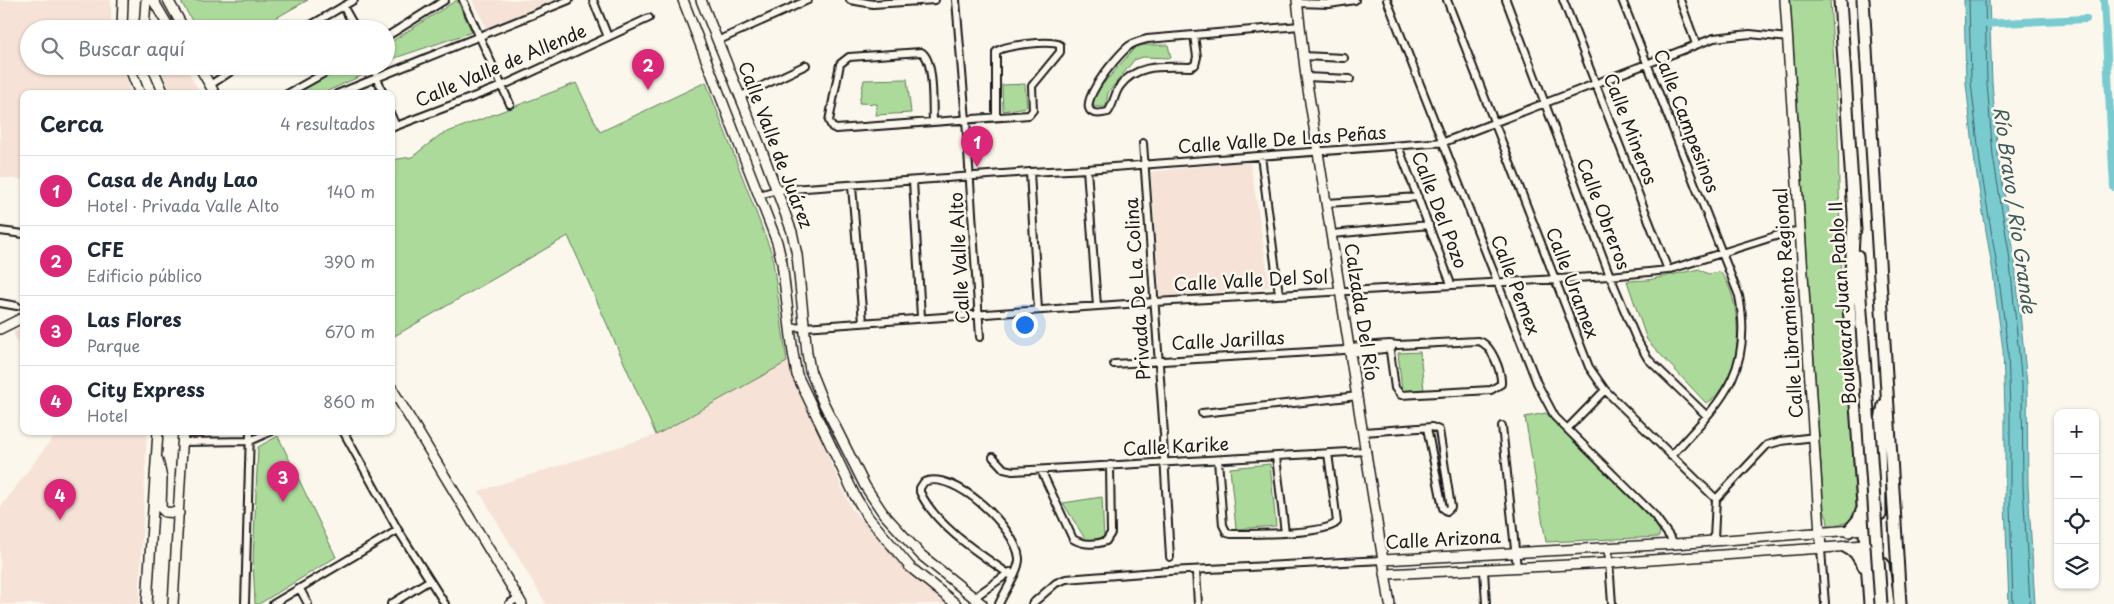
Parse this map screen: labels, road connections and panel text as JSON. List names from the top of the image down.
{
  "streets": {
    "highway": ["Boulevard Juan Pablo II"],
    "street": [
      "Calle Valle de Allende",
      "Calle Campesinos",
      "Calle Mineros",
      "Calle Valle De Las Peñas",
      "Calle Valle de Juárez",
      "Calle Del Pozo",
      "Calle Obreros",
      "Calle Valle Alto",
      "Calle Valle Del Sol",
      "Calle Uramex",
      "Calle Pemex",
      "Privada De La Colina",
      "Calle Libramiento Regional",
      "Calzada Del Río",
      "Calle Jarillas",
      "Calle Karike",
      "Calle Arizona"
    ]
  },
  "crossings": [
    ["Calle Campesinos", "Calle Valle De Las Peñas"],
    ["Calle Campesinos", "Calle Obreros"],
    ["Calle Campesinos", "Calle Valle Del Sol"],
    ["Calle Campesinos", "Calle Uramex"],
    ["Calle Mineros", "Calle Valle De Las Peñas"],
    ["Calle Mineros", "Calle Valle Del Sol"],
    ["Calle Valle De Las Peñas", "Calle Valle de Juárez"],
    ["Calle Valle De Las Peñas", "Calle Del Pozo"],
    ["Calle Valle De Las Peñas", "Calle Obreros"],
    ["Calle Valle De Las Peñas", "Calle Valle Alto"],
    ["Calle Valle De Las Peñas", "Calle Uramex"],
    ["Calle Valle De Las Peñas", "Calle Pemex"],
    ["Calle Valle De Las Peñas", "Privada De La Colina"],
    ["Calle Valle De Las Peñas", "Calle Libramiento Regional"],
    ["Calle Valle De Las Peñas", "Calzada Del Río"],
    ["Calle Valle de Juárez", "Calle Valle Del Sol"],
    ["Calle Del Pozo", "Calle Valle Del Sol"],
    ["Calle Obreros", "Calle Valle Del Sol"],
    ["Calle Valle Alto", "Calle Valle Del Sol"],
    ["Calle Valle Del Sol", "Calle Uramex"],
    ["Calle Valle Del Sol", "Calle Pemex"],
    ["Calle Valle Del Sol", "Privada De La Colina"],
    ["Calle Valle Del Sol", "Calle Libramiento Regional"],
    ["Calle Valle Del Sol", "Calzada Del Río"],
    ["Calle Pemex", "Calle Arizona"],
    ["Privada De La Colina", "Calle Jarillas"],
    ["Privada De La Colina", "Calle Karike"],
    ["Calle Libramiento Regional", "Calle Arizona"],
    ["Calzada Del Río", "Calle Jarillas"],
    ["Calzada Del Río", "Calle Karike"],
    ["Calzada Del Río", "Calle Arizona"]
  ],
  "water": ["Río Bravo / Rio Grande"],
  "page": {
    "search": "Buscar aquí",
    "pins": [
      "2",
      "1",
      "3",
      "4"
    ],
    "heading": ["Cerca", "4 resultados"],
    "list": [
      {
        "mark": "1",
        "name": "Casa de Andy Lao",
        "note": "Hotel · Privada Valle Alto",
        "value": "140 m"
      },
      {
        "mark": "2",
        "name": "CFE",
        "note": "Edificio público",
        "value": "390 m"
      },
      {
        "mark": "3",
        "name": "Las Flores",
        "note": "Parque",
        "value": "670 m"
      },
      {
        "mark": "4",
        "name": "City Express",
        "note": "Hotel",
        "value": "860 m"
      }
    ],
    "map_buttons": ["+", "−"]
  }
}
